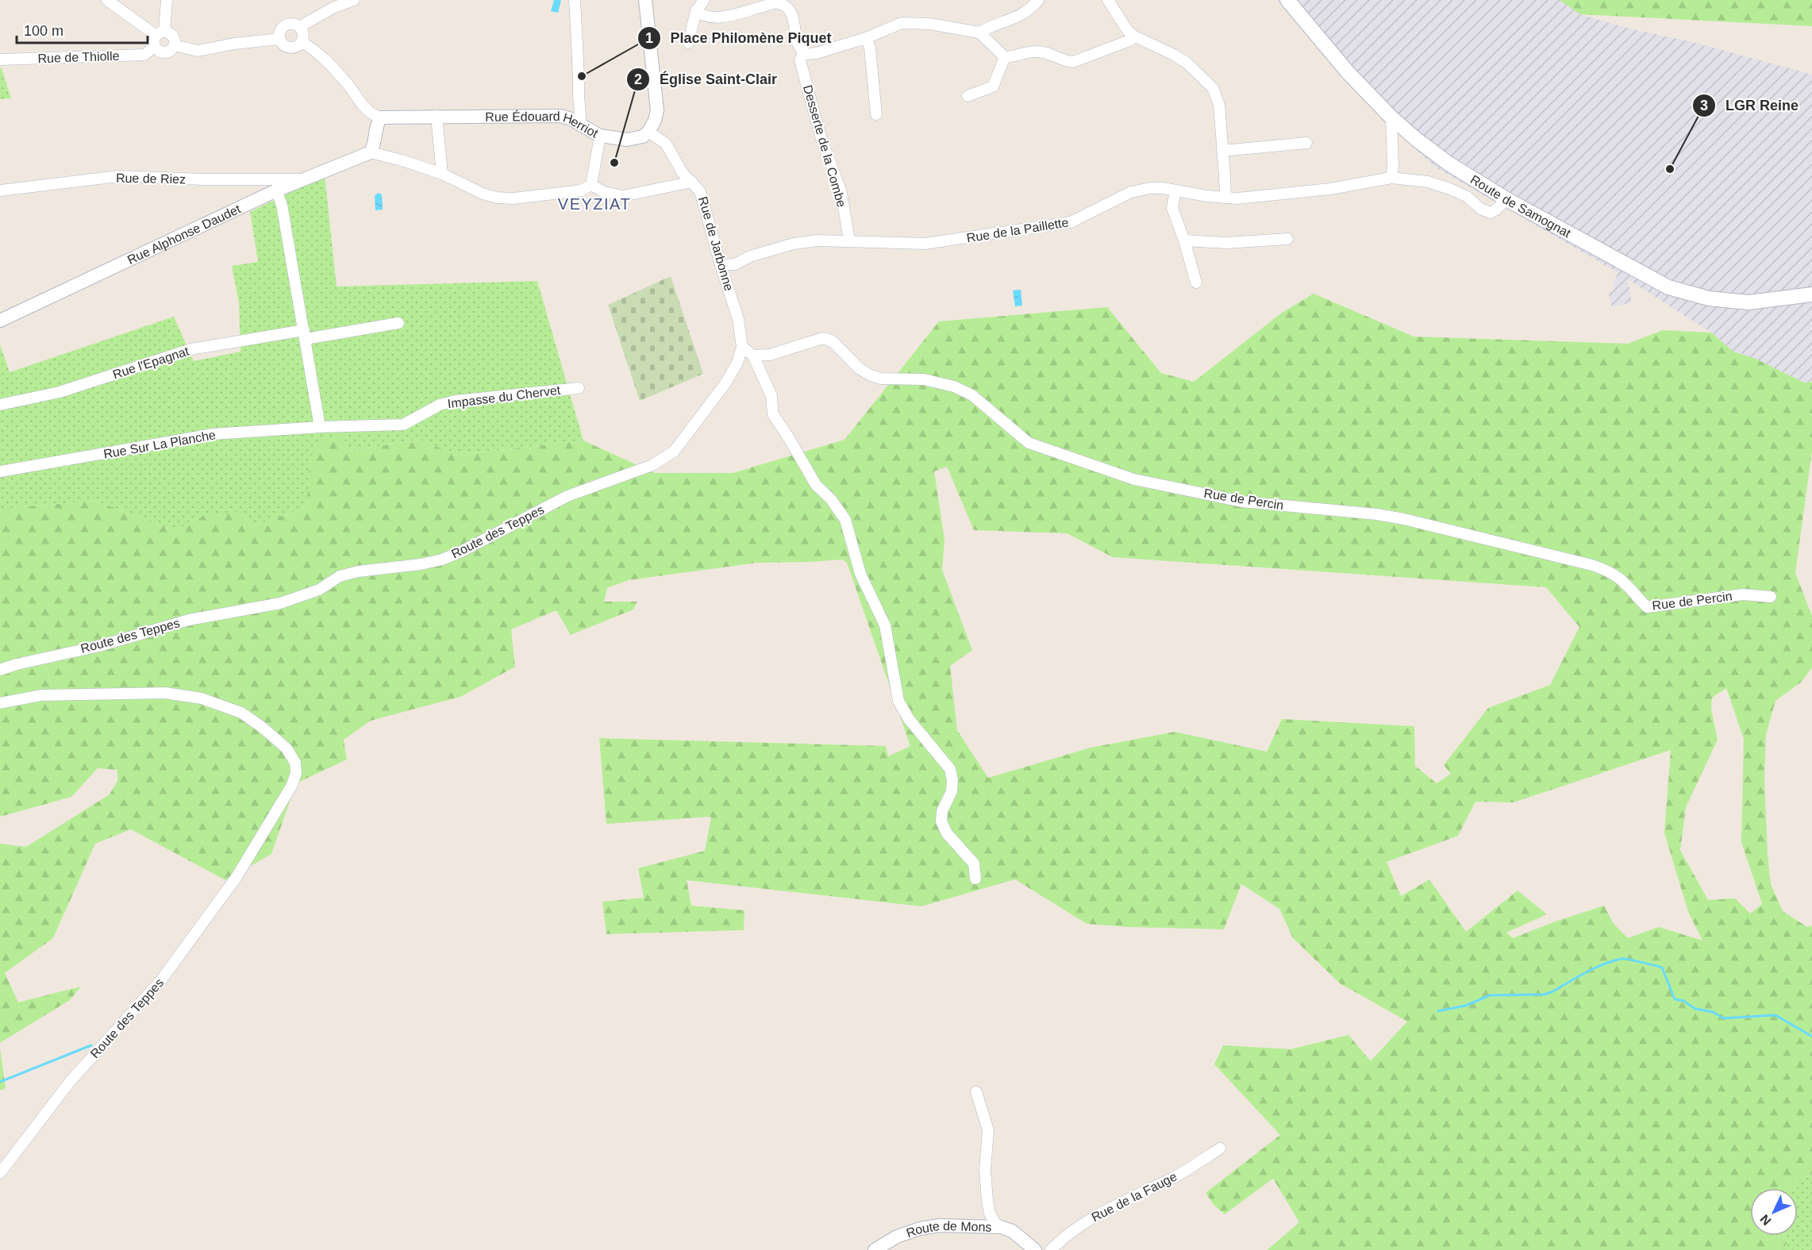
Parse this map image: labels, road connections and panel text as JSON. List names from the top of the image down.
{
  "streets": {
    "main road": ["Route de Samognat"],
    "street": [
      "Rue de Thiolle",
      "Rue Édouard Herriot",
      "Desserte de la Combe",
      "Rue de Riez",
      "Rue de la Paillette",
      "Rue Alphonse Daudet",
      "Rue de Jarbonne",
      "Rue l'Epagnat",
      "Impasse du Chervet",
      "Rue Sur La Planche",
      "Rue de Percin",
      "Route des Teppes",
      "Rue de la Fauge",
      "Route de Mons"
    ]
  },
  "crossings": [
    ["Rue Édouard Herriot", "Rue de Jarbonne"],
    ["Desserte de la Combe", "Rue de la Paillette"],
    ["Rue de Riez", "Rue Alphonse Daudet"],
    ["Route de Samognat", "Rue de la Paillette"],
    ["Rue de la Paillette", "Rue de Jarbonne"],
    ["Rue de Jarbonne", "Route des Teppes"],
    ["Impasse du Chervet", "Rue Sur La Planche"]
  ],
  "districts": ["VEYZIAT"],
  "places": ["Place Philomène Piquet", "Église Saint-Clair", "LGR Reine"],
  "scale_bar": "100 m",
  "north": "bottom left"
}
